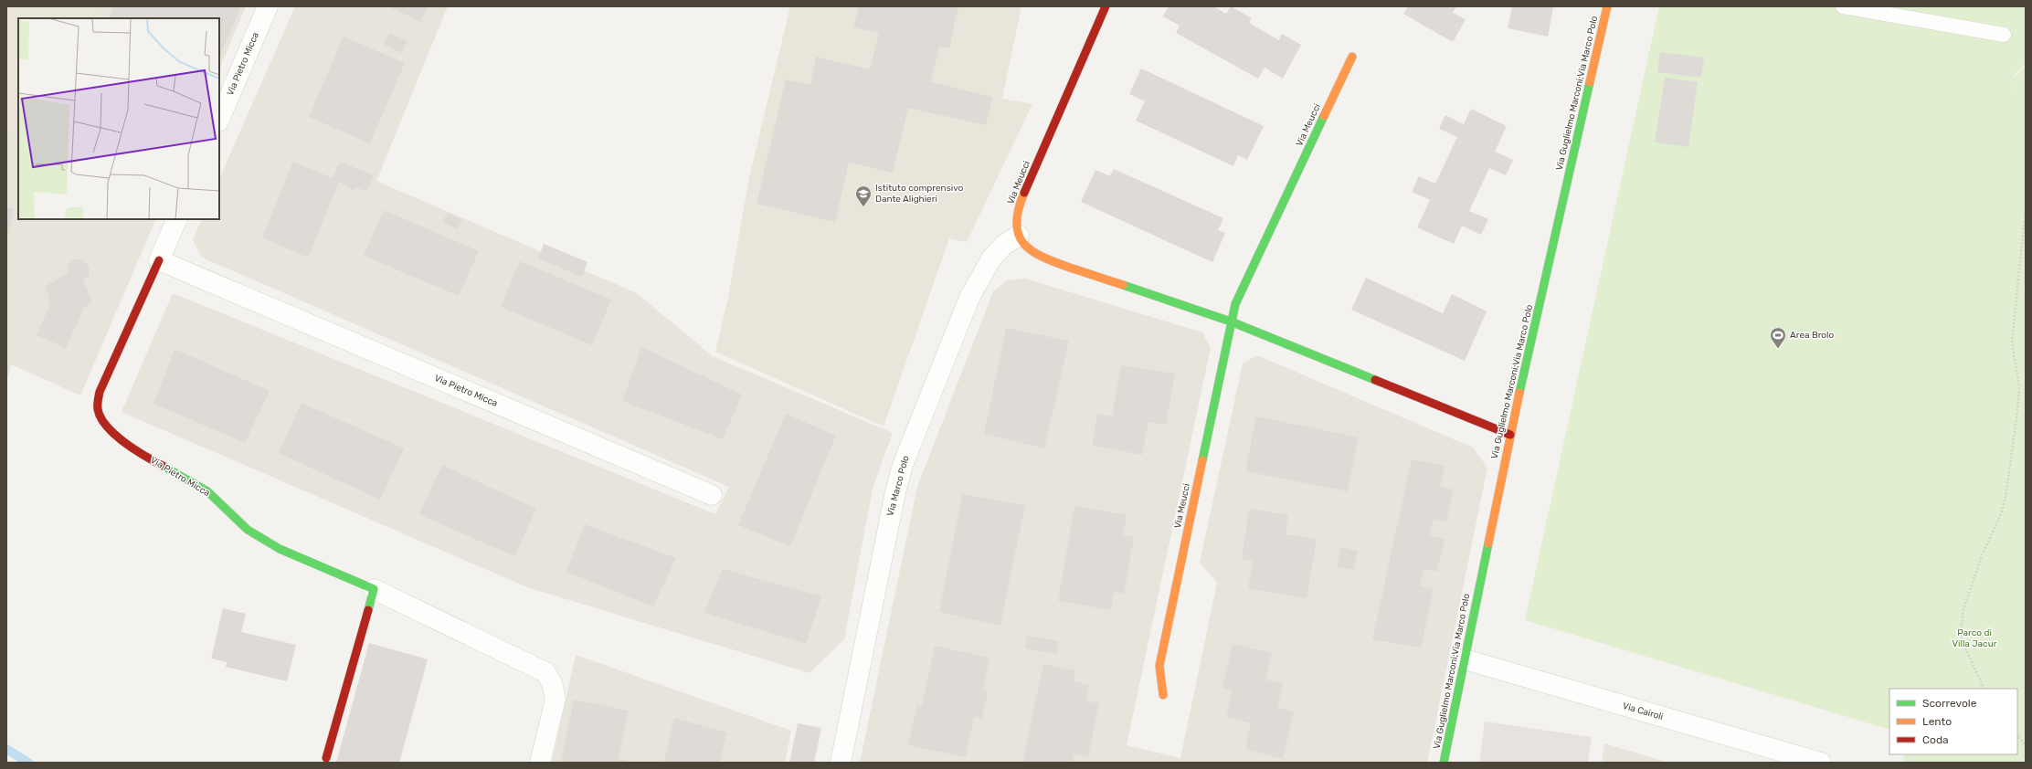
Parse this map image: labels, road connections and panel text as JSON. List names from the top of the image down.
{
  "streets": {
    "street": [
      "Via Pietro Micca",
      "Via Guglielmo Marconi;Via Marco Polo",
      "Via Meucci",
      "Via Marco Polo",
      "Via Cairoli"
    ]
  },
  "crossings": [
    ["Via Guglielmo Marconi;Via Marco Polo", "Via Cairoli"],
    ["Via Meucci", "Via Marco Polo"]
  ],
  "parks": ["Parco di Villa Jacur"],
  "places": {
    "school or university": ["Istituto comprensivo Dante Alighieri"],
    "sports": ["Area Brolo"]
  },
  "legend": ["Scorrevole", "Lento", "Coda"]
}
